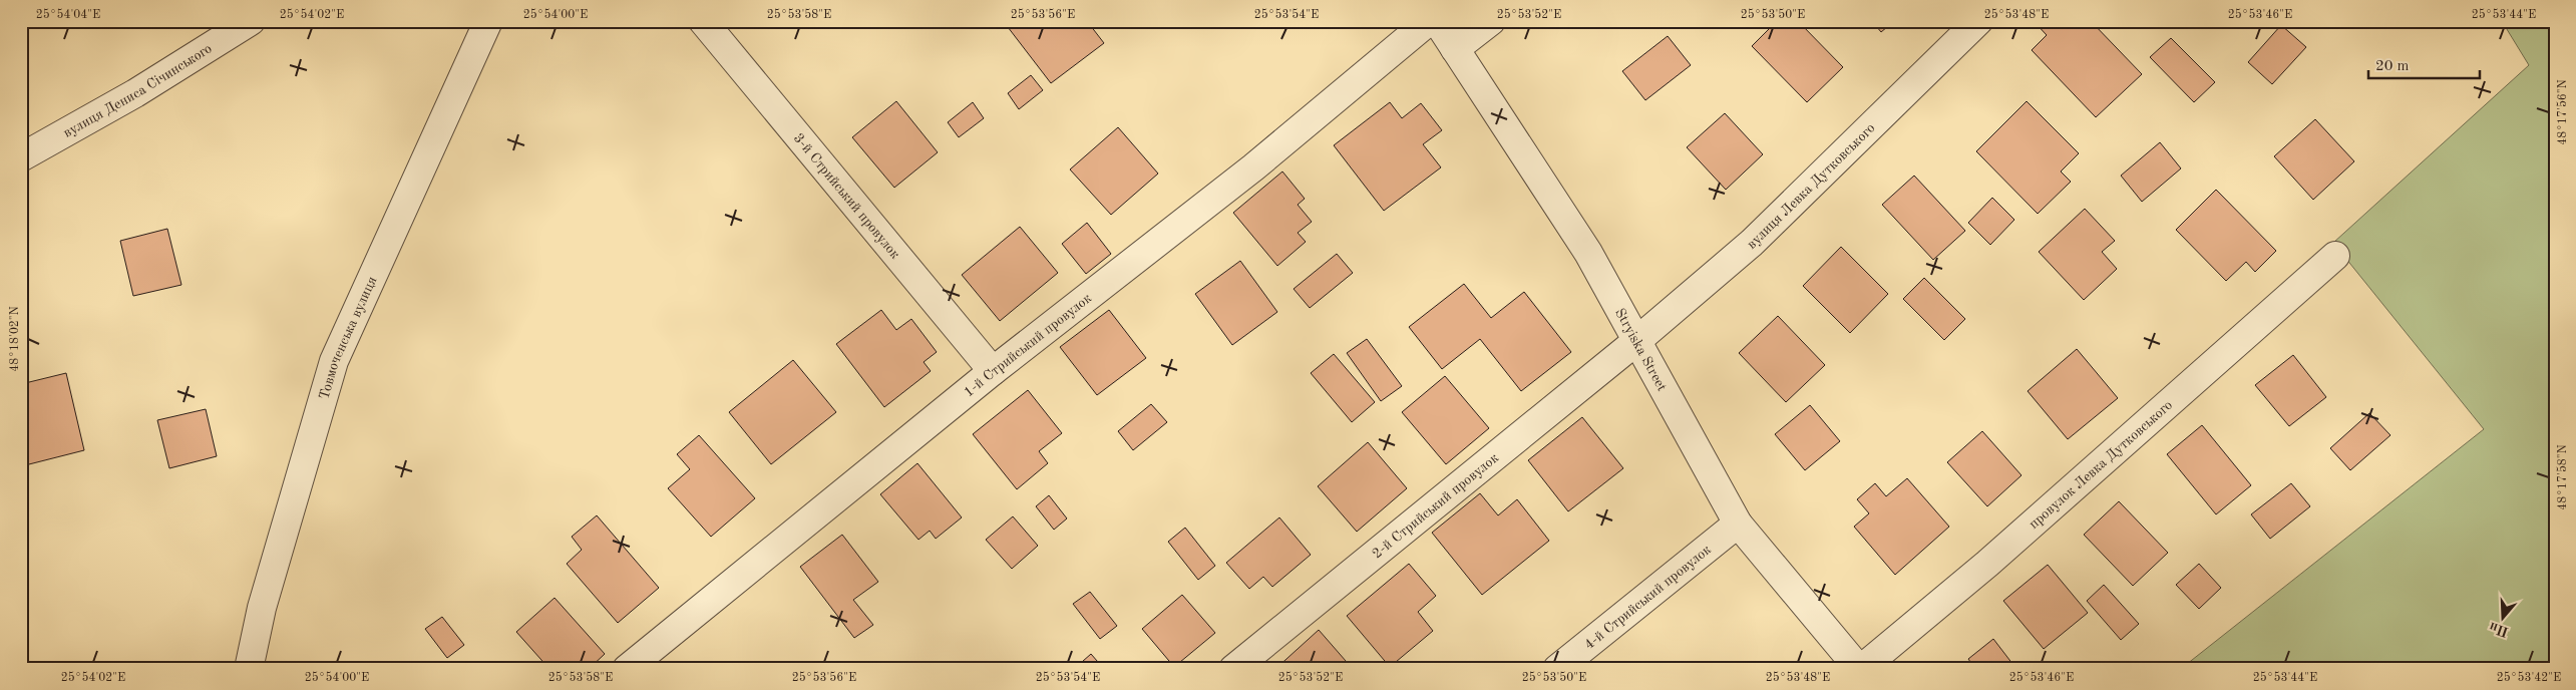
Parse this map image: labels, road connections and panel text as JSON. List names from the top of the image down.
{
  "streets": {
    "street": [
      "вулиця Дениса Січинського",
      "вулиця Левка Дутковського",
      "3-й Стрийський провулок",
      "Товмоченська вулиця",
      "1-й Стрийський провулок",
      "Stryiska Street",
      "провулок Левка Дутковського",
      "2-й Стрийський провулок",
      "4-й Стрийський провулок"
    ]
  },
  "crossings": [
    ["вулиця Левка Дутковського", "Stryiska Street"],
    ["вулиця Левка Дутковського", "2-й Стрийський провулок"],
    ["3-й Стрийський провулок", "1-й Стрийський провулок"],
    ["Stryiska Street", "провулок Левка Дутковського"],
    ["Stryiska Street", "2-й Стрийський провулок"],
    ["Stryiska Street", "4-й Стрийський провулок"]
  ],
  "scale_bar": "20 m",
  "north": "bottom",
  "coordinates": [
    "25°54'04\"E",
    "25°54'02\"E",
    "25°54'00\"E",
    "25°53'58\"E",
    "25°53'56\"E",
    "25°53'54\"E",
    "25°53'52\"E",
    "25°53'50\"E",
    "25°53'48\"E",
    "25°53'46\"E",
    "25°53'44\"E",
    "48°17'56\"N",
    "48°18'02\"N",
    "48°17'58\"N",
    "25°53'42\"E"
  ]
}
